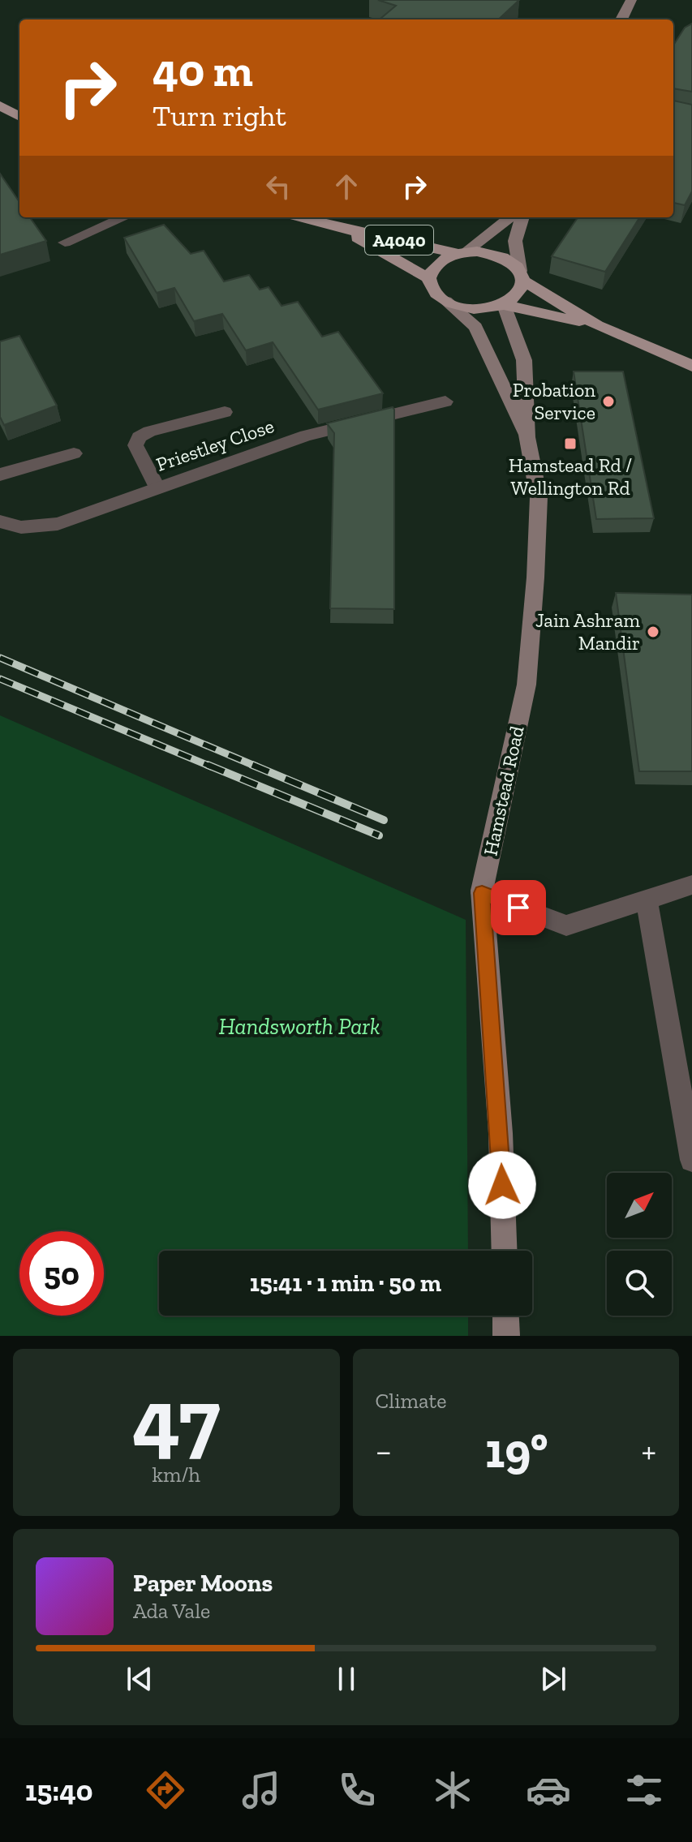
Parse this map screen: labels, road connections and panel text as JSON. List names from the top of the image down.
{
  "streets": {
    "main road": ["A4040", "Hamstead Road"],
    "street": ["Priestley Close"]
  },
  "crossings": [
    ["A4040", "Hamstead Road"]
  ],
  "parks": ["Handsworth Park"],
  "places": {
    "other": ["Probation Service", "Jain Ashram Mandir"],
    "transit": ["Hamstead Rd / Wellington Rd"]
  },
  "north": "top right",
  "page": {
    "turn": ["40 m", "Turn right"],
    "limit": "50",
    "trip": "15:41 · 1 min · 50 m",
    "tile": [
      ["47", "km/h"],
      "Climate"
    ],
    "heat": ["−", "19°", "+"],
    "song": ["Paper Moons", "Ada Vale"],
    "tabs": "15:40"
  }
}
